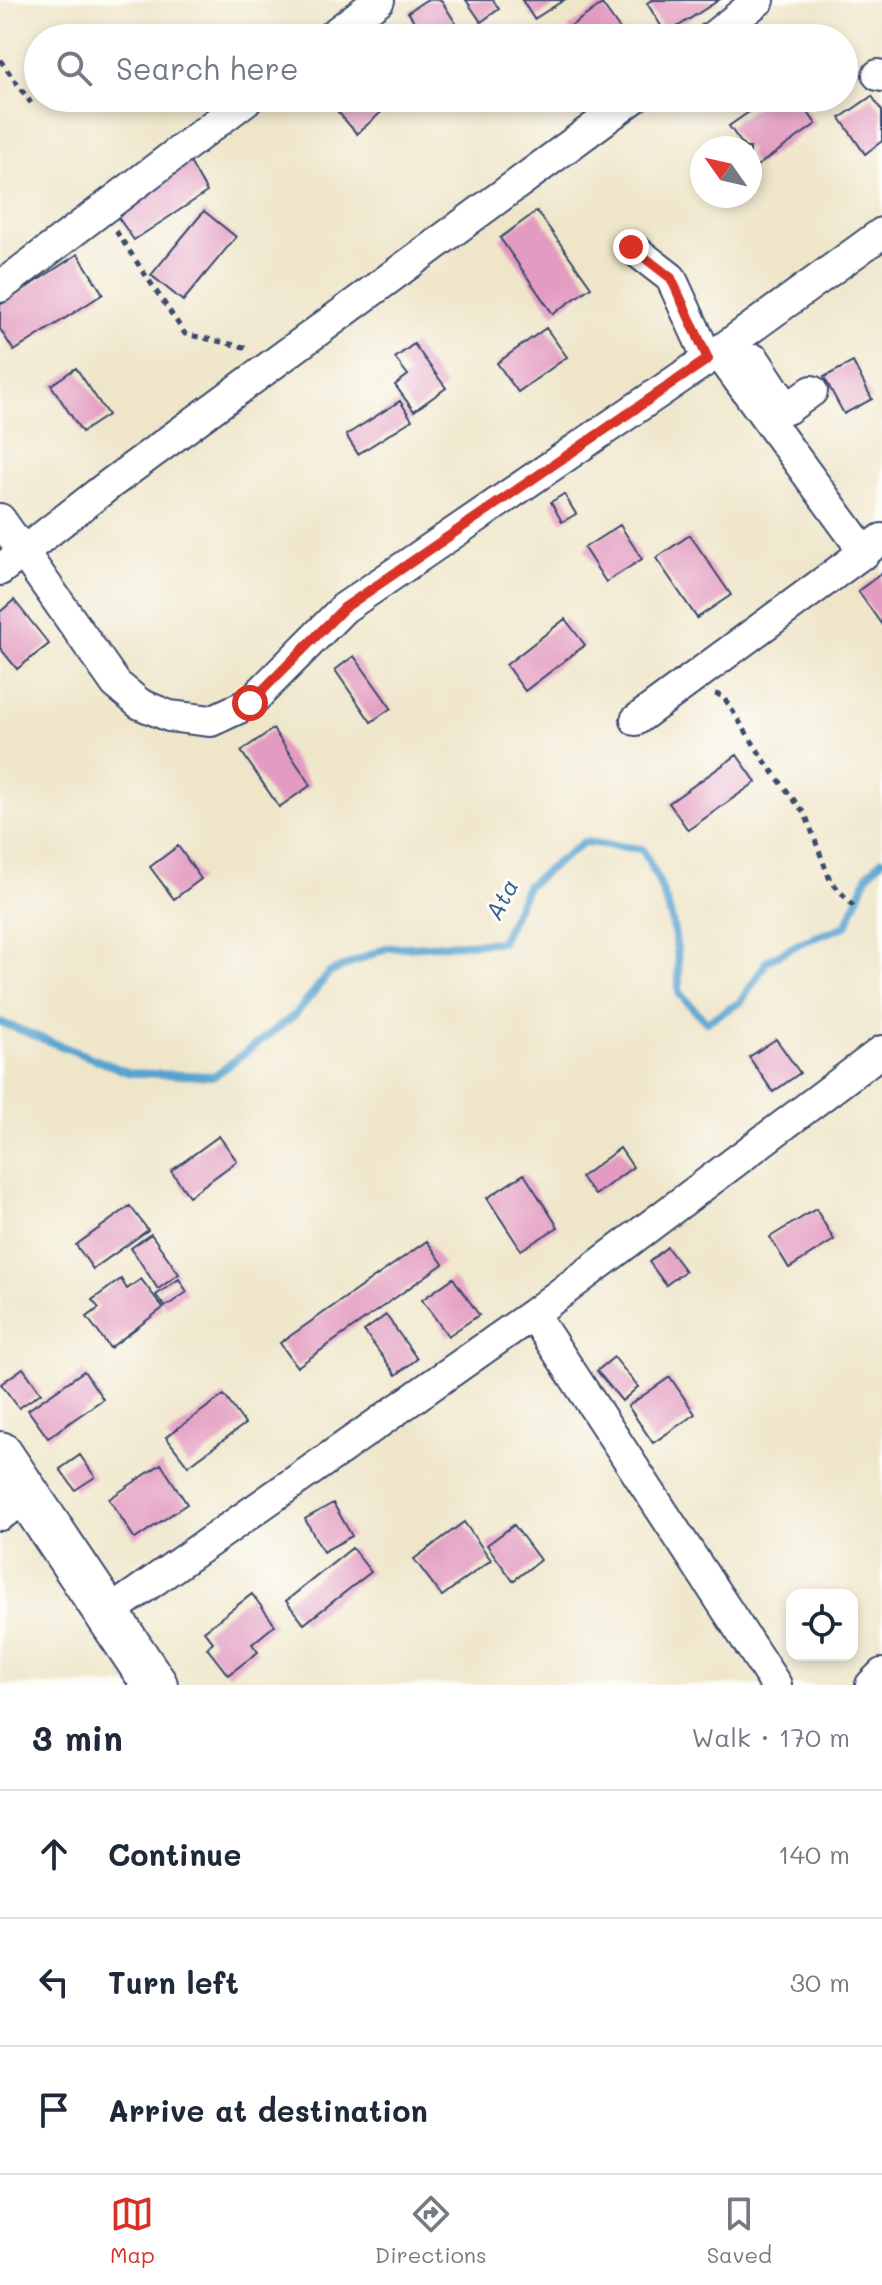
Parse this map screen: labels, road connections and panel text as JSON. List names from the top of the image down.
{
  "water": ["Ata"],
  "north": "top left",
  "page": {
    "search": "Search here",
    "heading": ["3 min", "Walk · 170 m"],
    "list": [
      ["Continue", "140 m"],
      ["Turn left", "30 m"],
      "Arrive at destination"
    ],
    "nav": ["Map", "Directions", "Saved"]
  }
}
